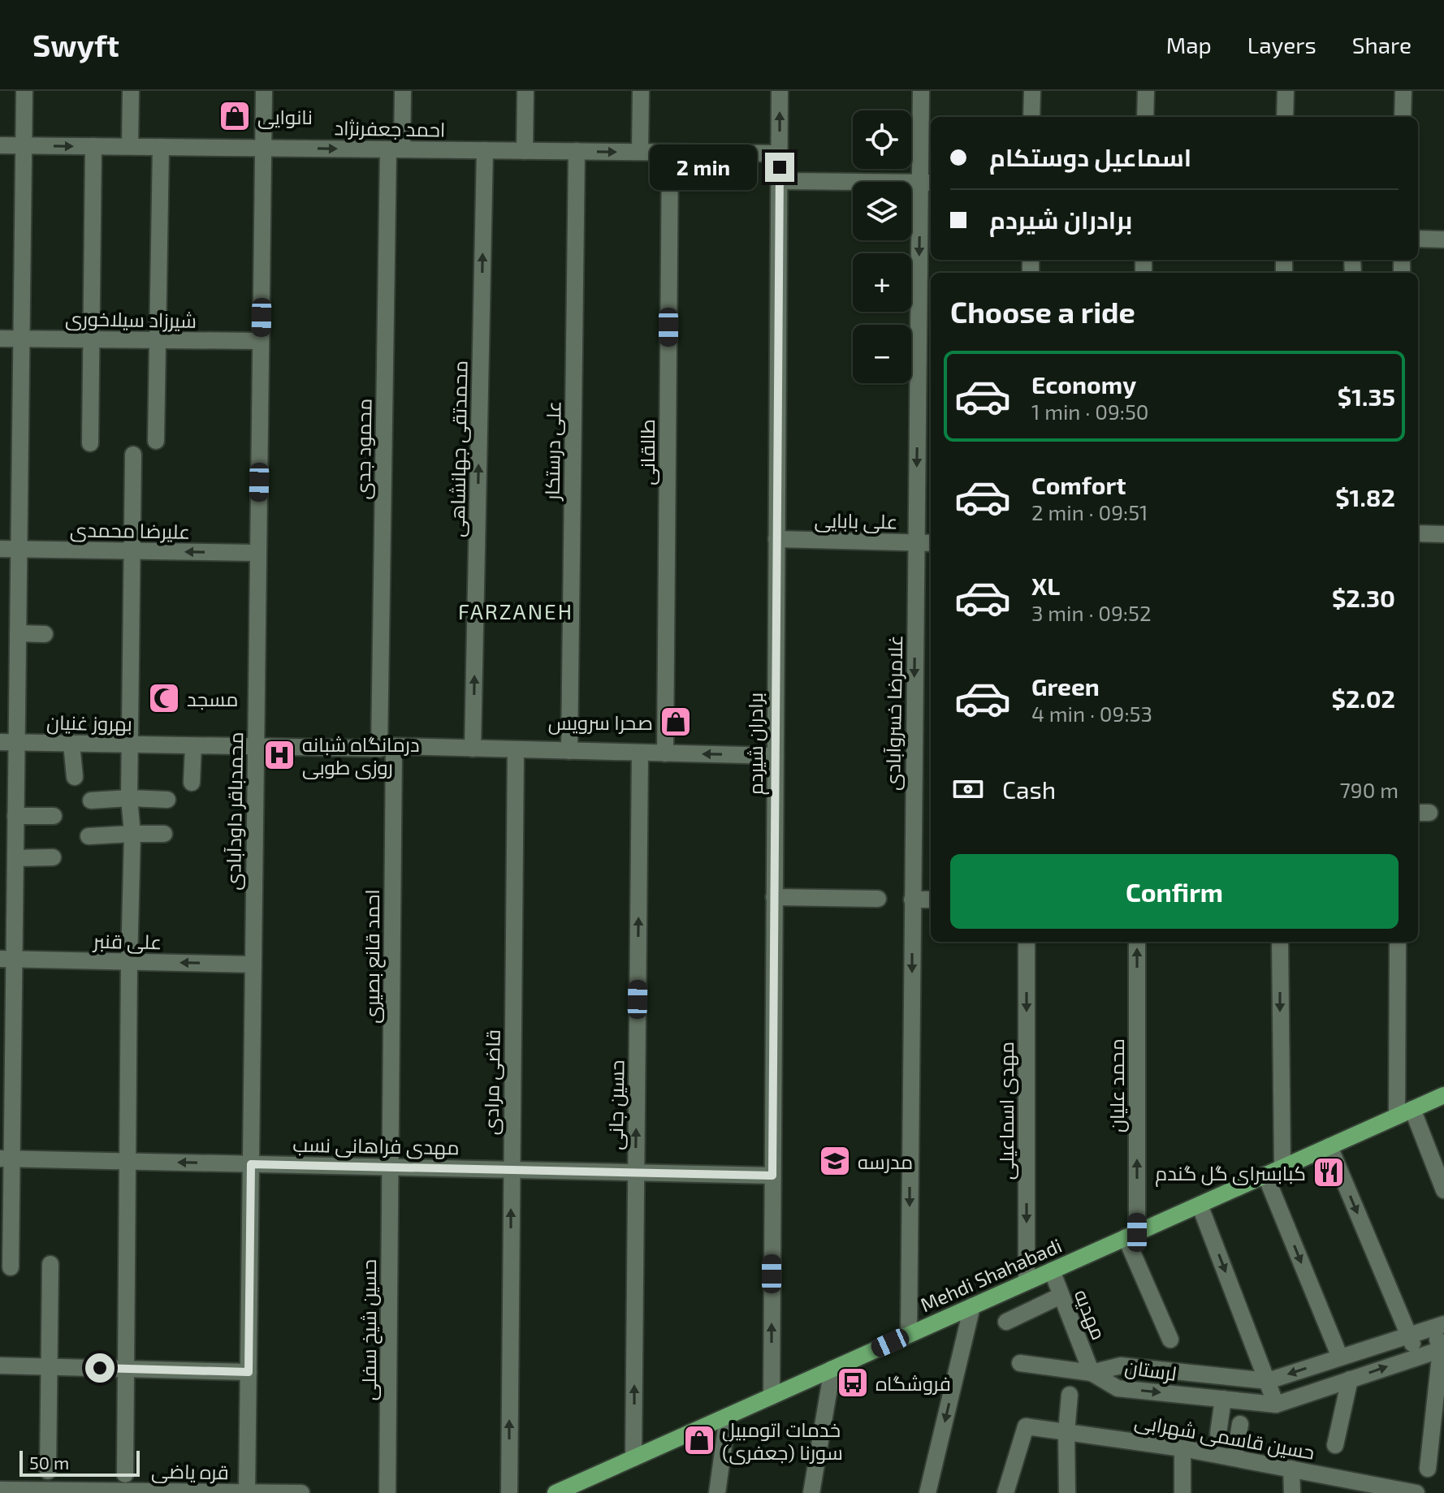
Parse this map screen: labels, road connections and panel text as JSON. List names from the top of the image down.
{
  "streets": {
    "main road": ["Mehdi Shahabadi"],
    "street": [
      "احمد جعفرنژاد",
      "شیرزاد سیلاخوری",
      "محمود جدی",
      "محمدتقی جهانشاهی",
      "علی درستکار",
      "طالقانی",
      "علی بابایی",
      "علیرضا محمدی",
      "غلامرضا خسروآبادی",
      "بهروز غنیان",
      "برادران شیردم",
      "محمدباقر داودآبادی",
      "علی قنبر",
      "احمد قانع بصیری",
      "قاضی مرادی",
      "محمد علیان",
      "حسین جانی",
      "مهدی اسماعیلی",
      "مهدی فراهانی نسب",
      "مهدیه",
      "حسین شیخ سفلی",
      "لرستان",
      "حسین قاسمی شهرابی",
      "قره یاضی"
    ]
  },
  "crossings": [
    ["احمد جعفرنژاد", "محمود جدی"],
    ["احمد جعفرنژاد", "محمدتقی جهانشاهی"],
    ["احمد جعفرنژاد", "علی درستکار"],
    ["احمد جعفرنژاد", "طالقانی"],
    ["احمد جعفرنژاد", "برادران شیردم"],
    ["احمد جعفرنژاد", "محمدباقر داودآبادی"],
    ["شیرزاد سیلاخوری", "محمدباقر داودآبادی"],
    ["محمود جدی", "بهروز غنیان"],
    ["محمود جدی", "احمد قانع بصیری"],
    ["محمدتقی جهانشاهی", "بهروز غنیان"],
    ["علی درستکار", "بهروز غنیان"],
    ["طالقانی", "بهروز غنیان"],
    ["علی بابایی", "غلامرضا خسروآبادی"],
    ["علی بابایی", "برادران شیردم"],
    ["علیرضا محمدی", "محمدباقر داودآبادی"],
    ["غلامرضا خسروآبادی", "Mehdi Shahabadi"],
    ["بهروز غنیان", "برادران شیردم"],
    ["بهروز غنیان", "محمدباقر داودآبادی"],
    ["بهروز غنیان", "احمد قانع بصیری"],
    ["بهروز غنیان", "قاضی مرادی"],
    ["بهروز غنیان", "حسین جانی"],
    ["برادران شیردم", "مهدی فراهانی نسب"],
    ["برادران شیردم", "Mehdi Shahabadi"],
    ["محمدباقر داودآبادی", "علی قنبر"],
    ["محمدباقر داودآبادی", "مهدی فراهانی نسب"],
    ["محمدباقر داودآبادی", "قره یاضی"],
    ["احمد قانع بصیری", "مهدی فراهانی نسب"],
    ["احمد قانع بصیری", "حسین شیخ سفلی"],
    ["قاضی مرادی", "مهدی فراهانی نسب"],
    ["محمد علیان", "Mehdi Shahabadi"],
    ["حسین جانی", "مهدی فراهانی نسب"],
    ["حسین جانی", "Mehdi Shahabadi"],
    ["مهدی اسماعیلی", "Mehdi Shahabadi"],
    ["مهدی فراهانی نسب", "حسین شیخ سفلی"],
    ["Mehdi Shahabadi", "مهدیه"],
    ["مهدیه", "لرستان"]
  ],
  "one_way": [
    "محمدتقی جهانشاهی",
    "علیرضا محمدی",
    "غلامرضا خسروآبادی",
    "علی قنبر",
    "قاضی مرادی",
    "حسین جانی",
    "مهدی اسماعیلی"
  ],
  "districts": ["FARZANEH"],
  "places": {
    "shop": ["نانوایی", "صحرا سرویس", "خدمات اتومبیل سورنا (جعفری)"],
    "mosque": ["مسجد"],
    "hospital": ["درمانگاه شبانه روزی طوبی"],
    "school or university": ["مدرسه"],
    "restaurant": ["کبابسرای گل گندم"],
    "bus stop": ["فروشگاه"]
  },
  "scale_bar": "50 m",
  "page": {
    "header": "Swyft",
    "nav": ["Map", "Layers", "Share"],
    "map_buttons": ["+", "−"],
    "banner": ["اسماعیل دوستکام", "برادران شیردم"],
    "bubble": "2 min",
    "heading": "Choose a ride",
    "list": [
      {
        "name": "Economy",
        "note": "1 min · 09:50",
        "value": "$1.35"
      },
      {
        "name": "Comfort",
        "note": "2 min · 09:51",
        "value": "$1.82"
      },
      {
        "name": "XL",
        "note": "3 min · 09:52",
        "value": "$2.30"
      },
      {
        "name": "Green",
        "note": "4 min · 09:53",
        "value": "$2.02"
      }
    ],
    "pay": ["Cash", "790 m"],
    "buttons": "Confirm",
    "scale": "50 m"
  }
}
